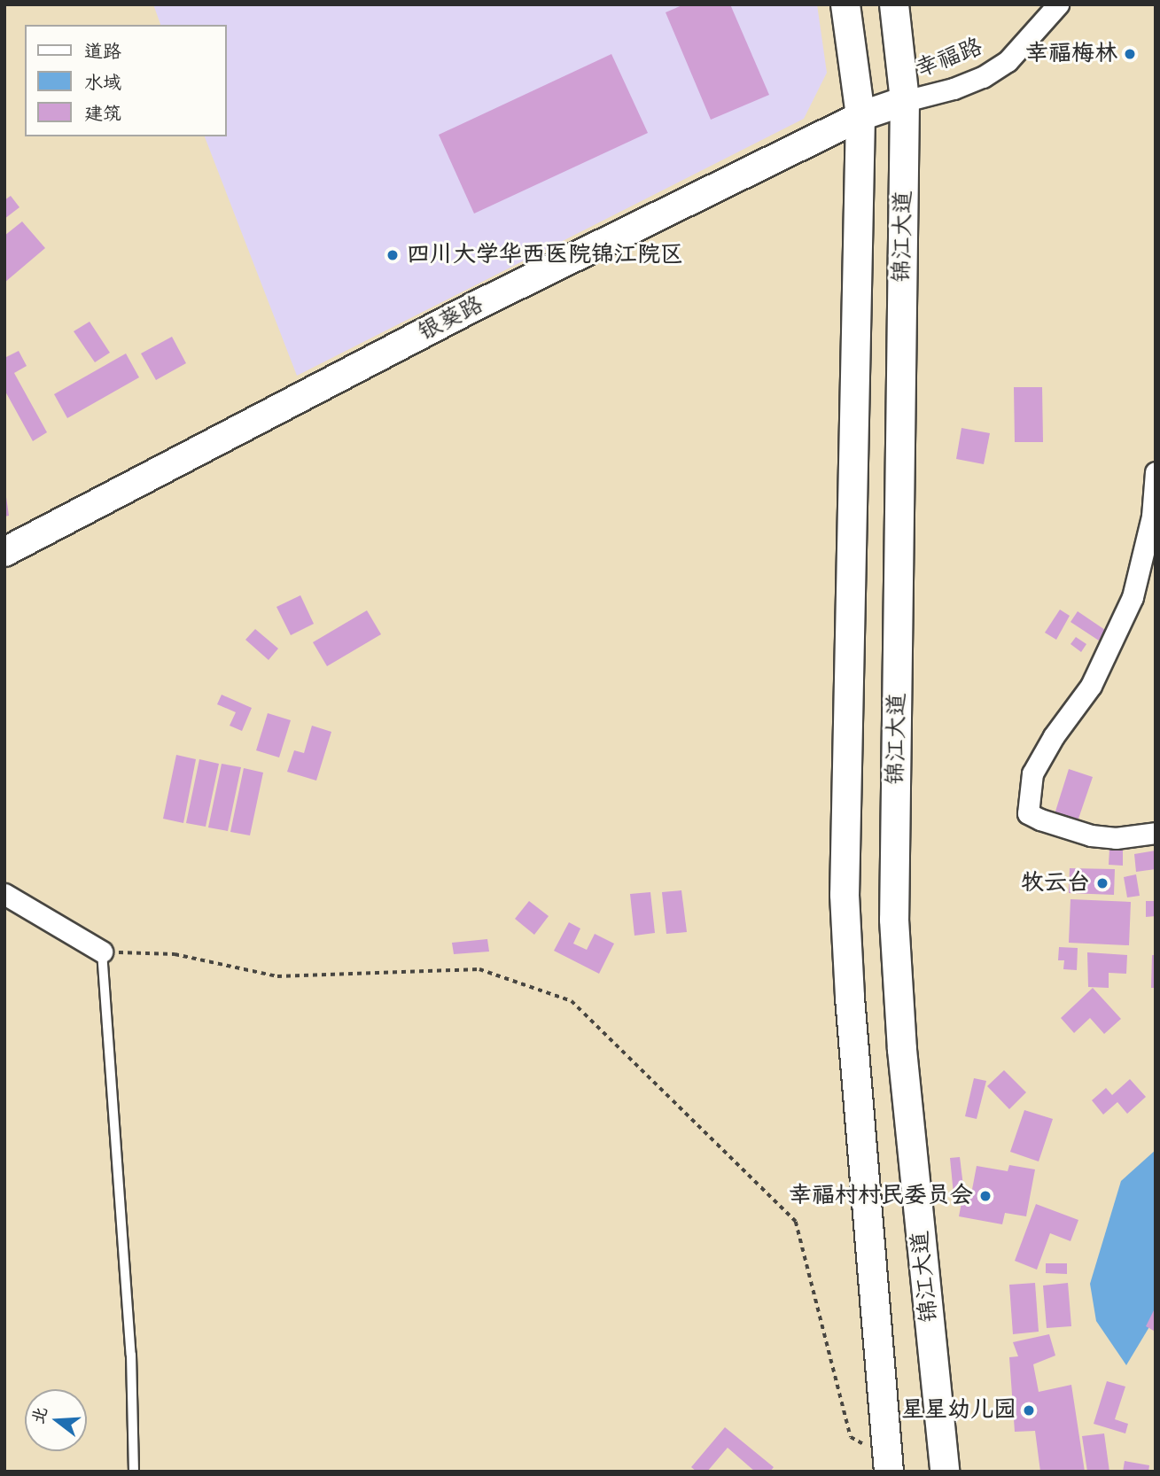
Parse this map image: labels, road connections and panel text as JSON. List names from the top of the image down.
{
  "streets": {
    "main road": ["锦江大道", "银葵路"],
    "street": ["幸福路"]
  },
  "crossings": [
    ["幸福路", "锦江大道"],
    ["幸福路", "银葵路"],
    ["锦江大道", "银葵路"]
  ],
  "places": [
    "幸福梅林",
    "四川大学华西医院锦江院区",
    "牧云台",
    "幸福村村民委员会",
    "星星幼儿园"
  ],
  "legend": ["道路", "水域", "建筑"],
  "north": "left"
}
